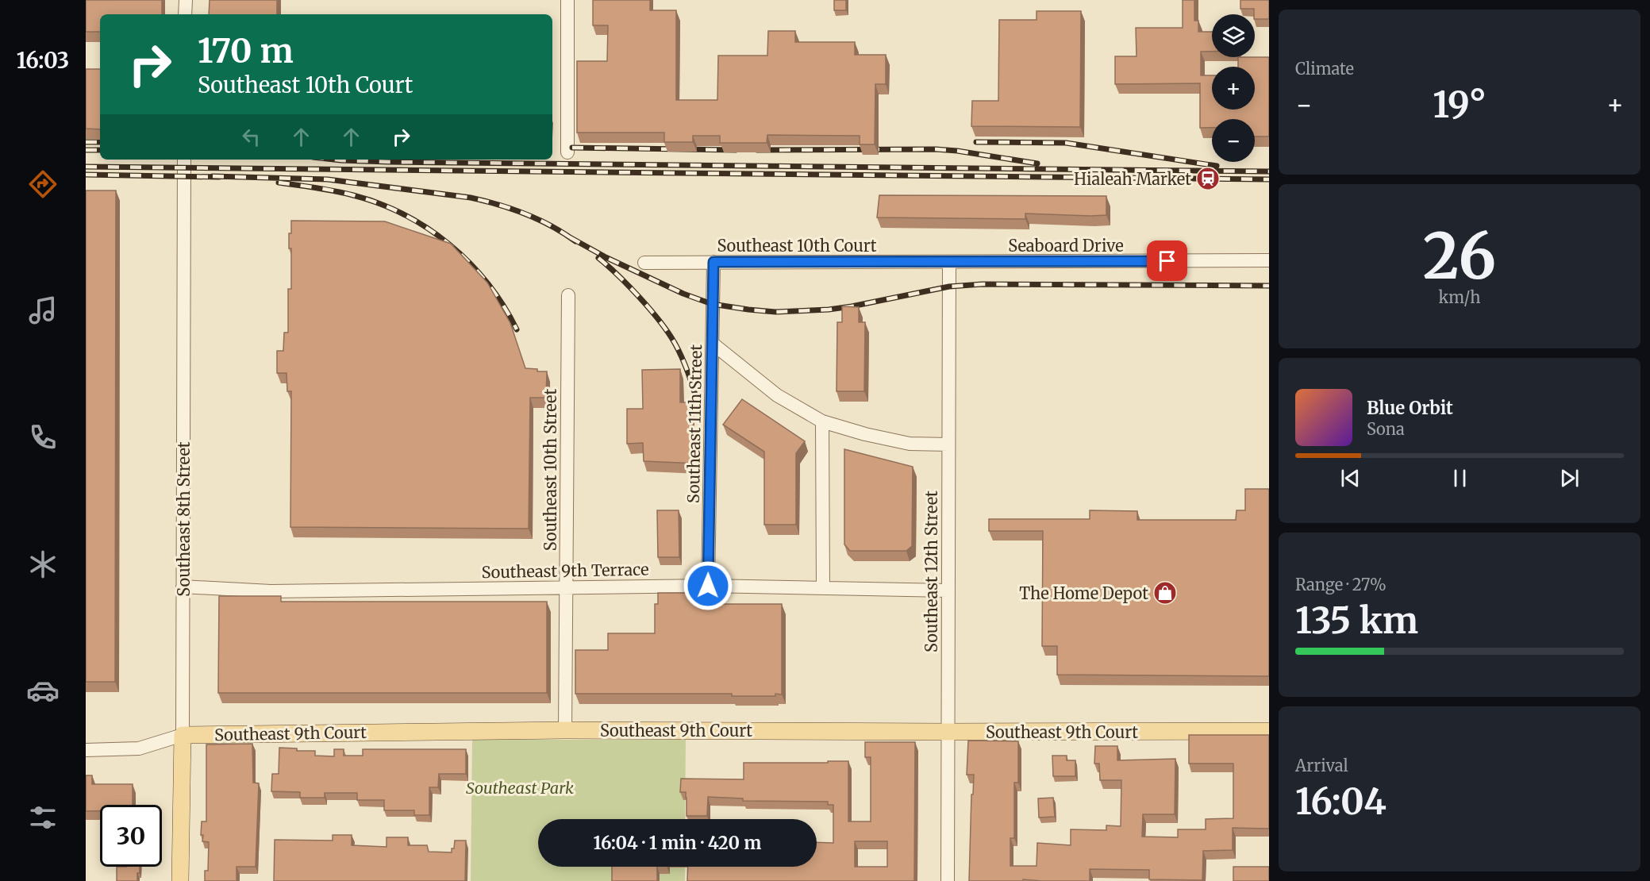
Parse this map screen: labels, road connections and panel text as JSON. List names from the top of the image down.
{
  "streets": {
    "main road": ["Southeast 8th Street", "Southeast 9th Court"],
    "street": [
      "Southeast 10th Court",
      "Seaboard Drive",
      "Southeast 11th Street",
      "Southeast 10th Street",
      "Southeast 9th Terrace",
      "Southeast 12th Street"
    ]
  },
  "crossings": [
    ["Southeast 10th Court", "Seaboard Drive"],
    ["Southeast 10th Court", "Southeast 11th Street"],
    ["Southeast 10th Court", "Southeast 12th Street"],
    ["Seaboard Drive", "Southeast 12th Street"],
    ["Southeast 11th Street", "Southeast 9th Terrace"],
    ["Southeast 10th Street", "Southeast 9th Terrace"],
    ["Southeast 10th Street", "Southeast 9th Court"],
    ["Southeast 8th Street", "Southeast 9th Terrace"],
    ["Southeast 8th Street", "Southeast 9th Court"],
    ["Southeast 9th Terrace", "Southeast 12th Street"],
    ["Southeast 12th Street", "Southeast 9th Court"]
  ],
  "parks": ["Southeast Park"],
  "places": {
    "station": ["Hialeah Market"],
    "shop": ["The Home Depot"]
  },
  "page": {
    "tabs": "16:03",
    "tile": [
      "Climate",
      ["26", "km/h"],
      ["Range · 27%", "135 km"],
      ["Arrival", "16:04"]
    ],
    "map_buttons": ["+", "−"],
    "turn": ["170 m", "Southeast 10th Court"],
    "heat": ["−", "19°", "+"],
    "song": ["Blue Orbit", "Sona"],
    "limit": "30",
    "trip": "16:04 · 1 min · 420 m"
  }
}
